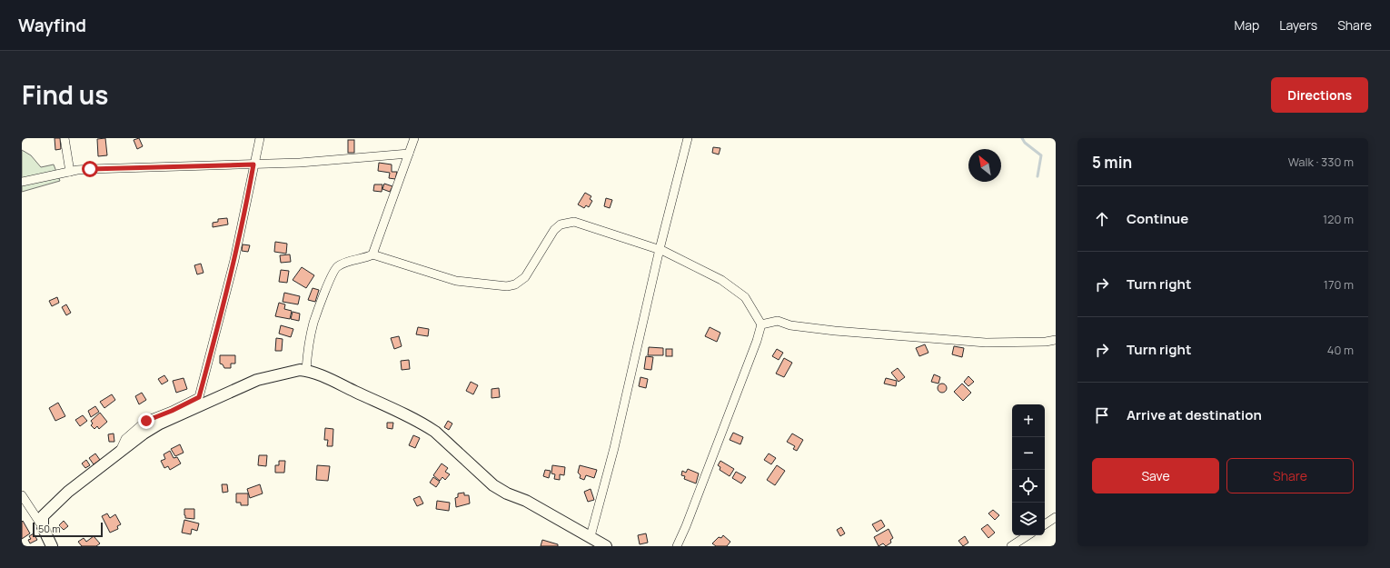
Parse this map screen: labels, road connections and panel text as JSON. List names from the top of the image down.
{
  "scale_bar": "50 m",
  "north": "top left",
  "page": {
    "header": "Wayfind",
    "nav": ["Map", "Layers", "Share"],
    "title": "Find us",
    "buttons": [
      "Directions",
      ["Save", "Share"]
    ],
    "heading": ["5 min", "Walk · 330 m"],
    "list": [
      ["Continue", "120 m"],
      ["Turn right", "170 m"],
      ["Turn right", "40 m"],
      "Arrive at destination"
    ],
    "map_buttons": ["+", "−"],
    "scale": "50 m"
  }
}
